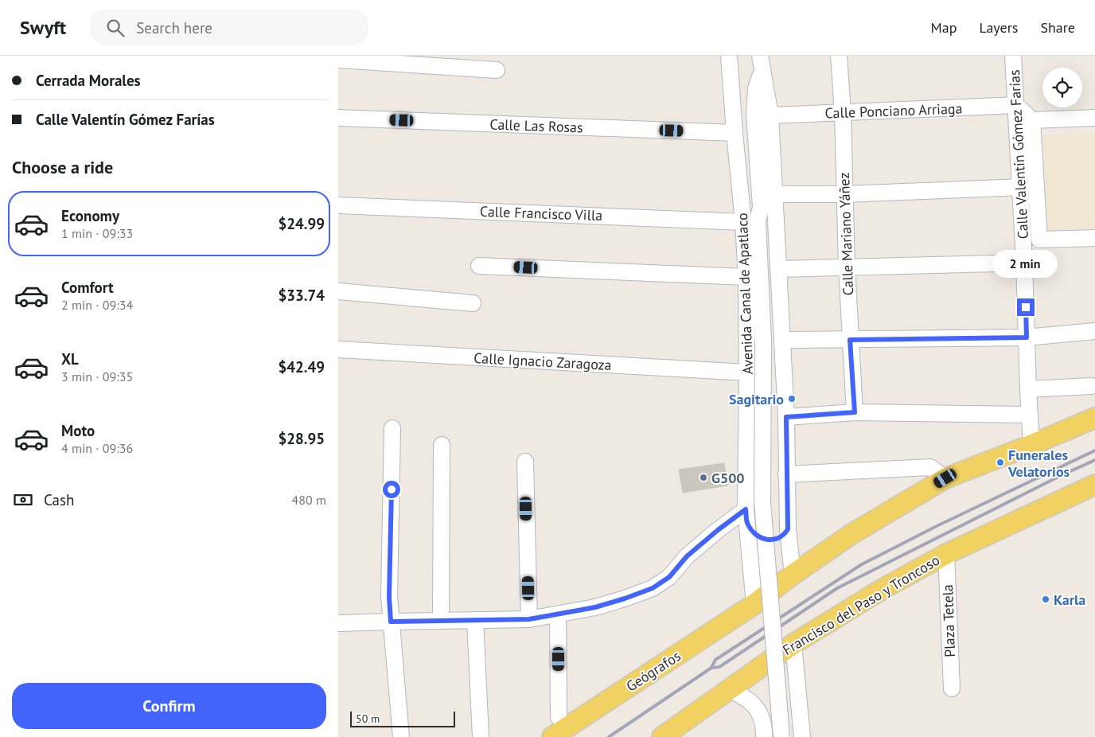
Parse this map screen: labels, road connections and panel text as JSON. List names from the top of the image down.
{
  "streets": {
    "main road": ["Francisco del Paso y Troncoso", "Geógrafos"],
    "street": [
      "Calle Ponciano Arriaga",
      "Calle Las Rosas",
      "Calle Valentín Gómez Farías",
      "Calle Francisco Villa",
      "Calle Mariano Yáñez",
      "Avenida Canal de Apatlaco",
      "Calle Ignacio Zaragoza",
      "Plaza Tetela"
    ]
  },
  "crossings": [
    ["Calle Ponciano Arriaga", "Calle Valentín Gómez Farías"],
    ["Calle Ponciano Arriaga", "Calle Mariano Yáñez"],
    ["Calle Las Rosas", "Avenida Canal de Apatlaco"],
    ["Calle Francisco Villa", "Avenida Canal de Apatlaco"],
    ["Avenida Canal de Apatlaco", "Calle Ignacio Zaragoza"],
    ["Avenida Canal de Apatlaco", "Geógrafos"],
    ["Francisco del Paso y Troncoso", "Plaza Tetela"]
  ],
  "places": [
    "Sagitario",
    "Funerales Velatorios",
    "G500",
    "Karla"
  ],
  "scale_bar": "50 m",
  "page": {
    "header": "Swyft",
    "search": "Search here",
    "nav": ["Map", "Layers", "Share"],
    "banner": ["Cerrada Morales", "Calle Valentín Gómez Farías"],
    "heading": "Choose a ride",
    "list": [
      {
        "name": "Economy",
        "note": "1 min · 09:33",
        "value": "$24.99"
      },
      {
        "name": "Comfort",
        "note": "2 min · 09:34",
        "value": "$33.74"
      },
      {
        "name": "XL",
        "note": "3 min · 09:35",
        "value": "$42.49"
      },
      {
        "name": "Moto",
        "note": "4 min · 09:36",
        "value": "$28.95"
      }
    ],
    "bubble": "2 min",
    "pay": ["Cash", "480 m"],
    "buttons": "Confirm",
    "scale": "50 m"
  }
}
